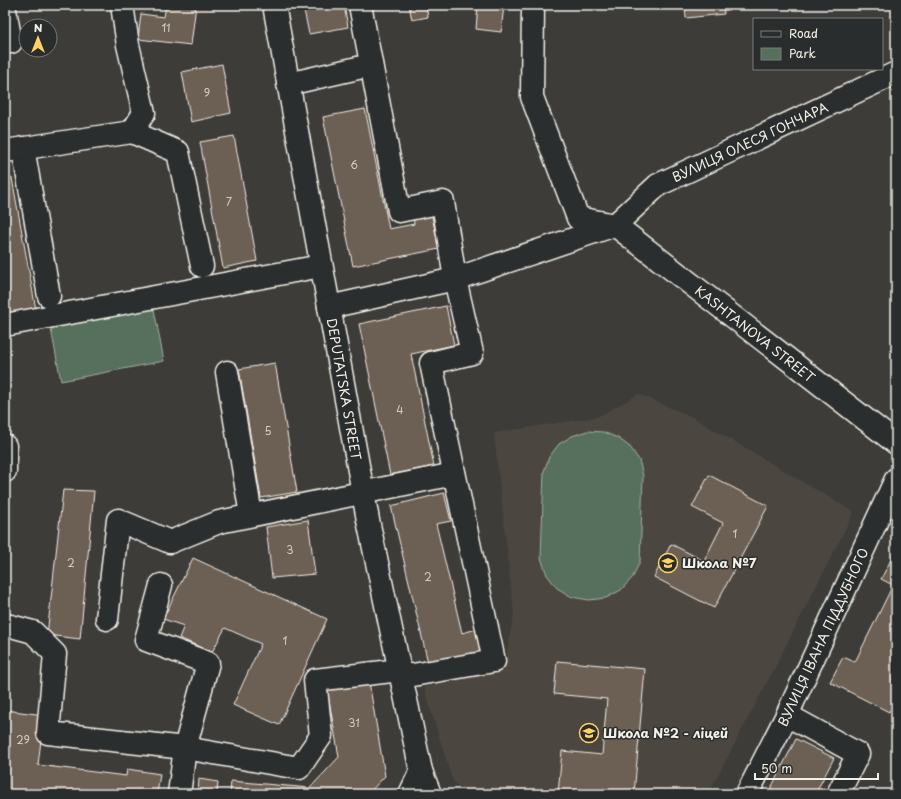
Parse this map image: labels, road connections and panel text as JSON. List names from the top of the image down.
{
  "streets": {
    "street": [
      "ВУЛИЦЯ ОЛЕСЯ ГОНЧАРА",
      "KASHTANOVA STREET",
      "DEPUTATSKA STREET",
      "ВУЛИЦЯ ІВАНА ПІДДУБНОГО"
    ]
  },
  "crossings": [
    ["ВУЛИЦЯ ОЛЕСЯ ГОНЧАРА", "KASHTANOVA STREET"]
  ],
  "places": {
    "school or university": ["Школа №7", "Школа №2 - ліцей"]
  },
  "house_numbers": [
    "11",
    "9",
    "6",
    "7",
    "4",
    "5",
    "1",
    "3",
    "2",
    "2",
    "1",
    "31",
    "29"
  ],
  "legend": ["Road", "Park"],
  "scale_bar": "50 m",
  "north": "top"
}
